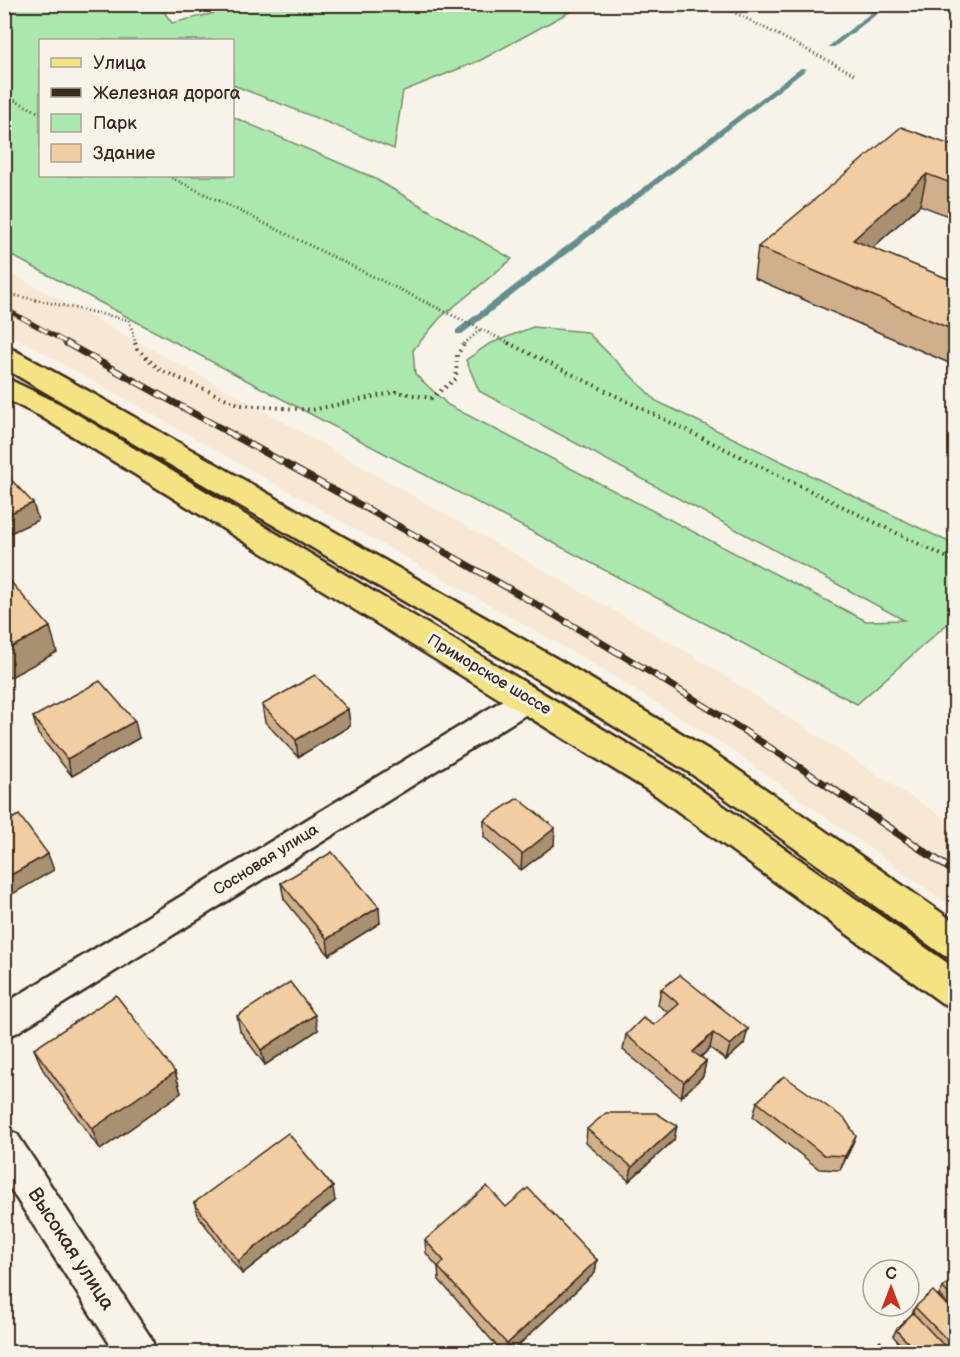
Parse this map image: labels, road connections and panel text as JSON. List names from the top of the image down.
{
  "streets": {
    "main road": ["Приморское шоссе"],
    "street": ["Сосновая улица", "Высокая улица"]
  },
  "crossings": [
    ["Приморское шоссе", "Сосновая улица"]
  ],
  "legend": [
    "Улица",
    "Железная дорога",
    "Парк",
    "Здание"
  ],
  "north": "top"
}
